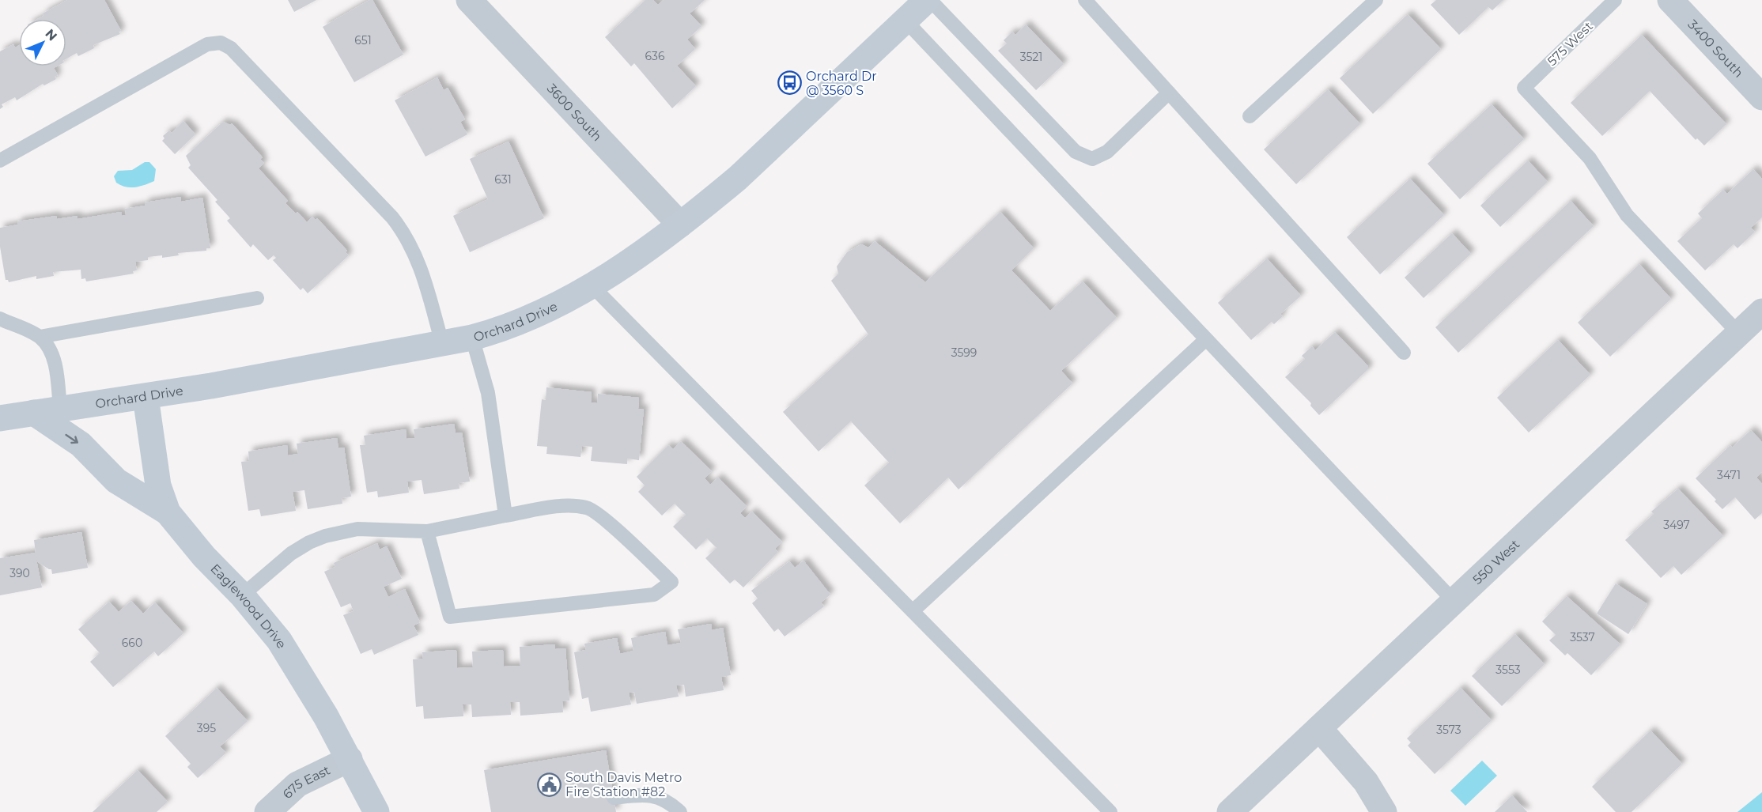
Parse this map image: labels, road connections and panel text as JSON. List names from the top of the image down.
{
  "streets": {
    "main road": ["Orchard Drive", "Eaglewood Drive"],
    "street": [
      "3400 South",
      "3600 South",
      "550 West",
      "675 East"
    ],
    "lane": ["575 West"]
  },
  "crossings": [
    ["575 West", "550 West"],
    ["3600 South", "Orchard Drive"],
    ["Orchard Drive", "Eaglewood Drive"],
    ["Eaglewood Drive", "675 East"]
  ],
  "places": {
    "bus stop": ["Orchard Dr @ 3560 S"],
    "public building": ["South Davis Metro Fire Station #82"]
  },
  "house_numbers": [
    "651",
    "636",
    "3521",
    "631",
    "3599",
    "3471",
    "3497",
    "390",
    "3537",
    "660",
    "3553",
    "395",
    "3573"
  ],
  "north": "top right"
}
